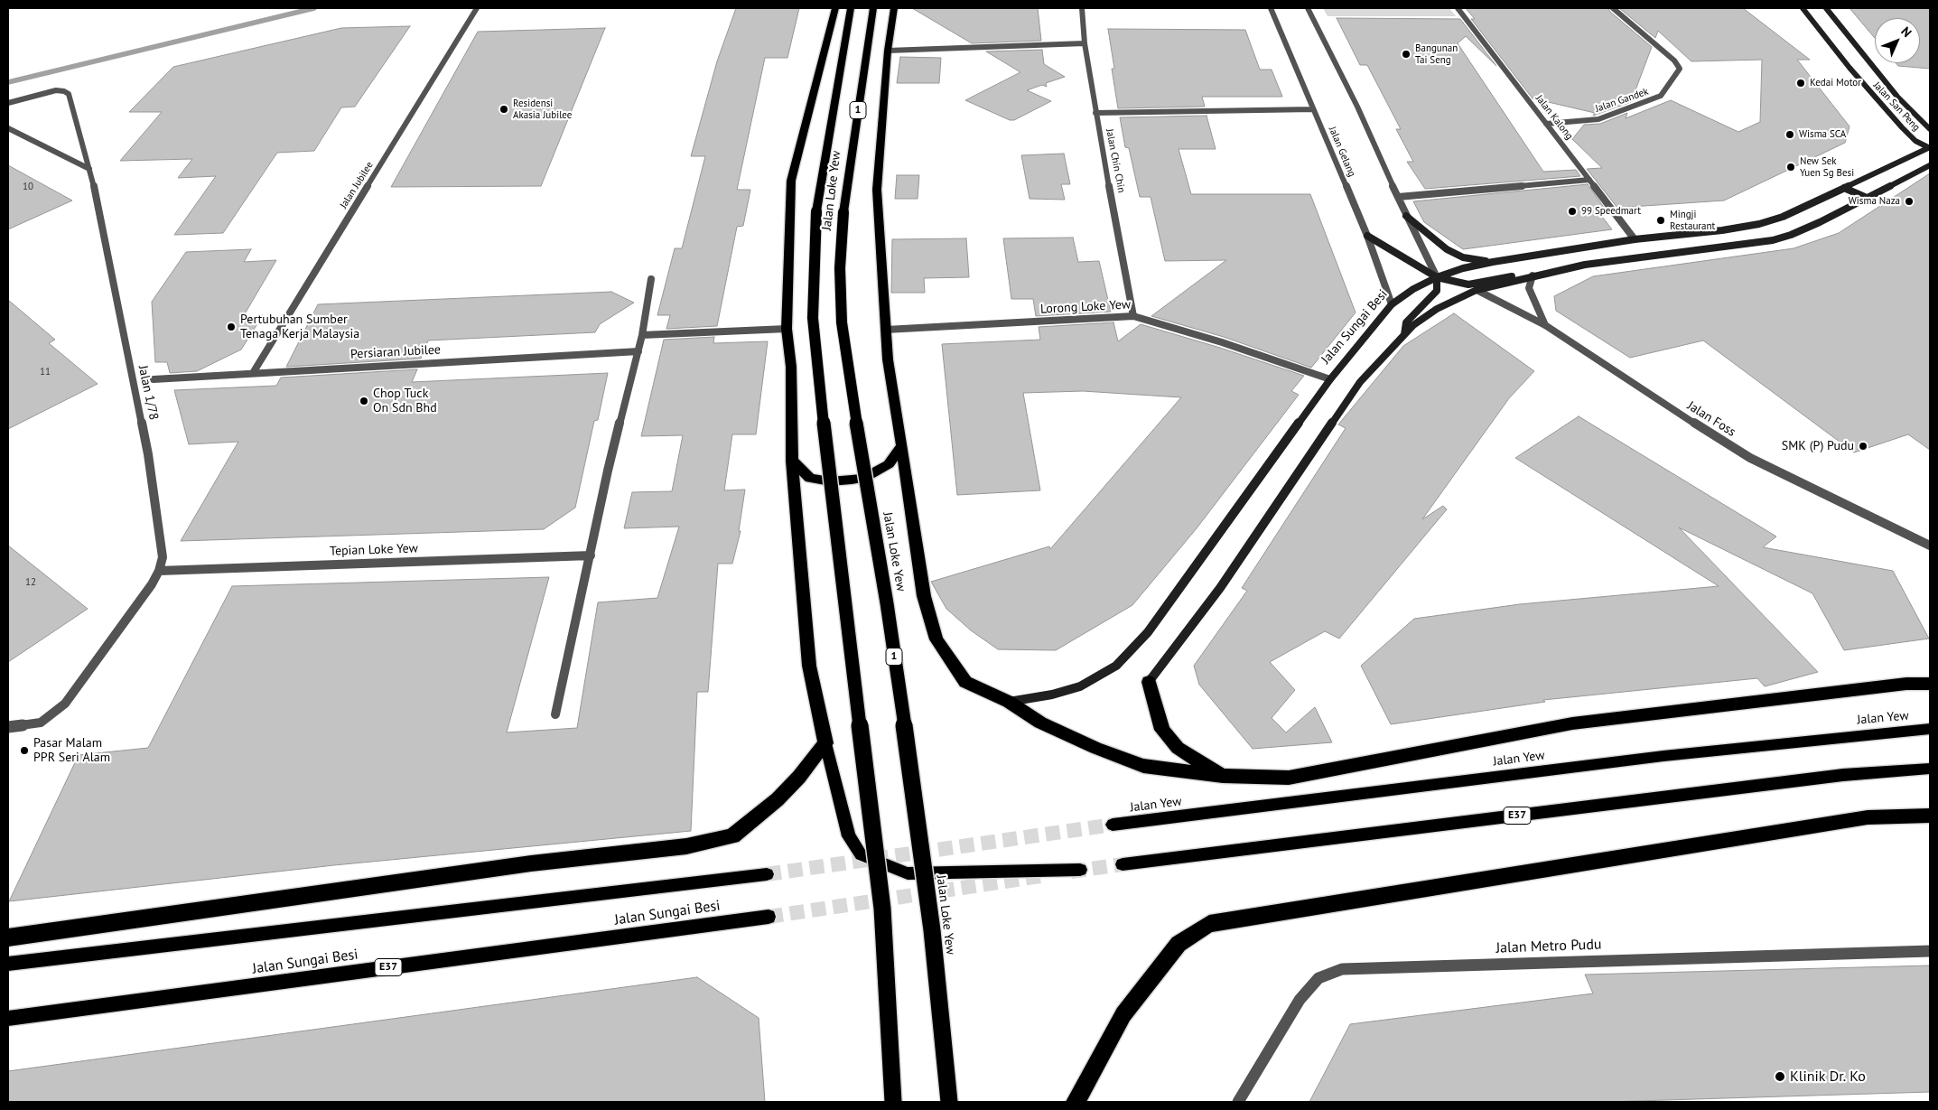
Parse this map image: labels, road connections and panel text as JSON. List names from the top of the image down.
{
  "streets": {
    "highway": ["1", "Jalan Loke Yew"],
    "main road": ["Jalan Sungai Besi", "Jalan Yew", "E37"],
    "street": [
      "Jalan Gandek",
      "Jalan San Peng",
      "Jalan Kalong",
      "Jalan Gelang",
      "Jalan Chin Chin",
      "Jalan Jubilee",
      "Lorong Loke Yew",
      "Persiaran Jubilee",
      "Jalan 1/78",
      "Jalan Foss",
      "Tepian Loke Yew",
      "Jalan Metro Pudu"
    ]
  },
  "crossings": [
    ["Jalan Gandek", "Jalan Kalong"],
    ["Jalan San Peng", "Jalan Sungai Besi"],
    ["Jalan Kalong", "Jalan Sungai Besi"],
    ["Jalan Gelang", "Jalan Sungai Besi"],
    ["Jalan Chin Chin", "Lorong Loke Yew"],
    ["Jalan Jubilee", "Persiaran Jubilee"],
    ["Lorong Loke Yew", "Jalan Sungai Besi"],
    ["Jalan 1/78", "Tepian Loke Yew"]
  ],
  "places": [
    "Bangunan Tai Seng",
    "Kedai Motor",
    "Residensi Akasia Jubilee",
    "Wisma SCA",
    "New Sek Yuen Sg Besi",
    "Wisma Naza",
    "99 Speedmart",
    "Mingji Restaurant",
    "Pertubuhan Sumber Tenaga Kerja Malaysia",
    "Chop Tuck On Sdn Bhd",
    "SMK (P) Pudu",
    "Pasar Malam PPR Seri Alam",
    "Klinik Dr. Ko"
  ],
  "house_numbers": ["10", "11", "12"],
  "north": "top right"
}
